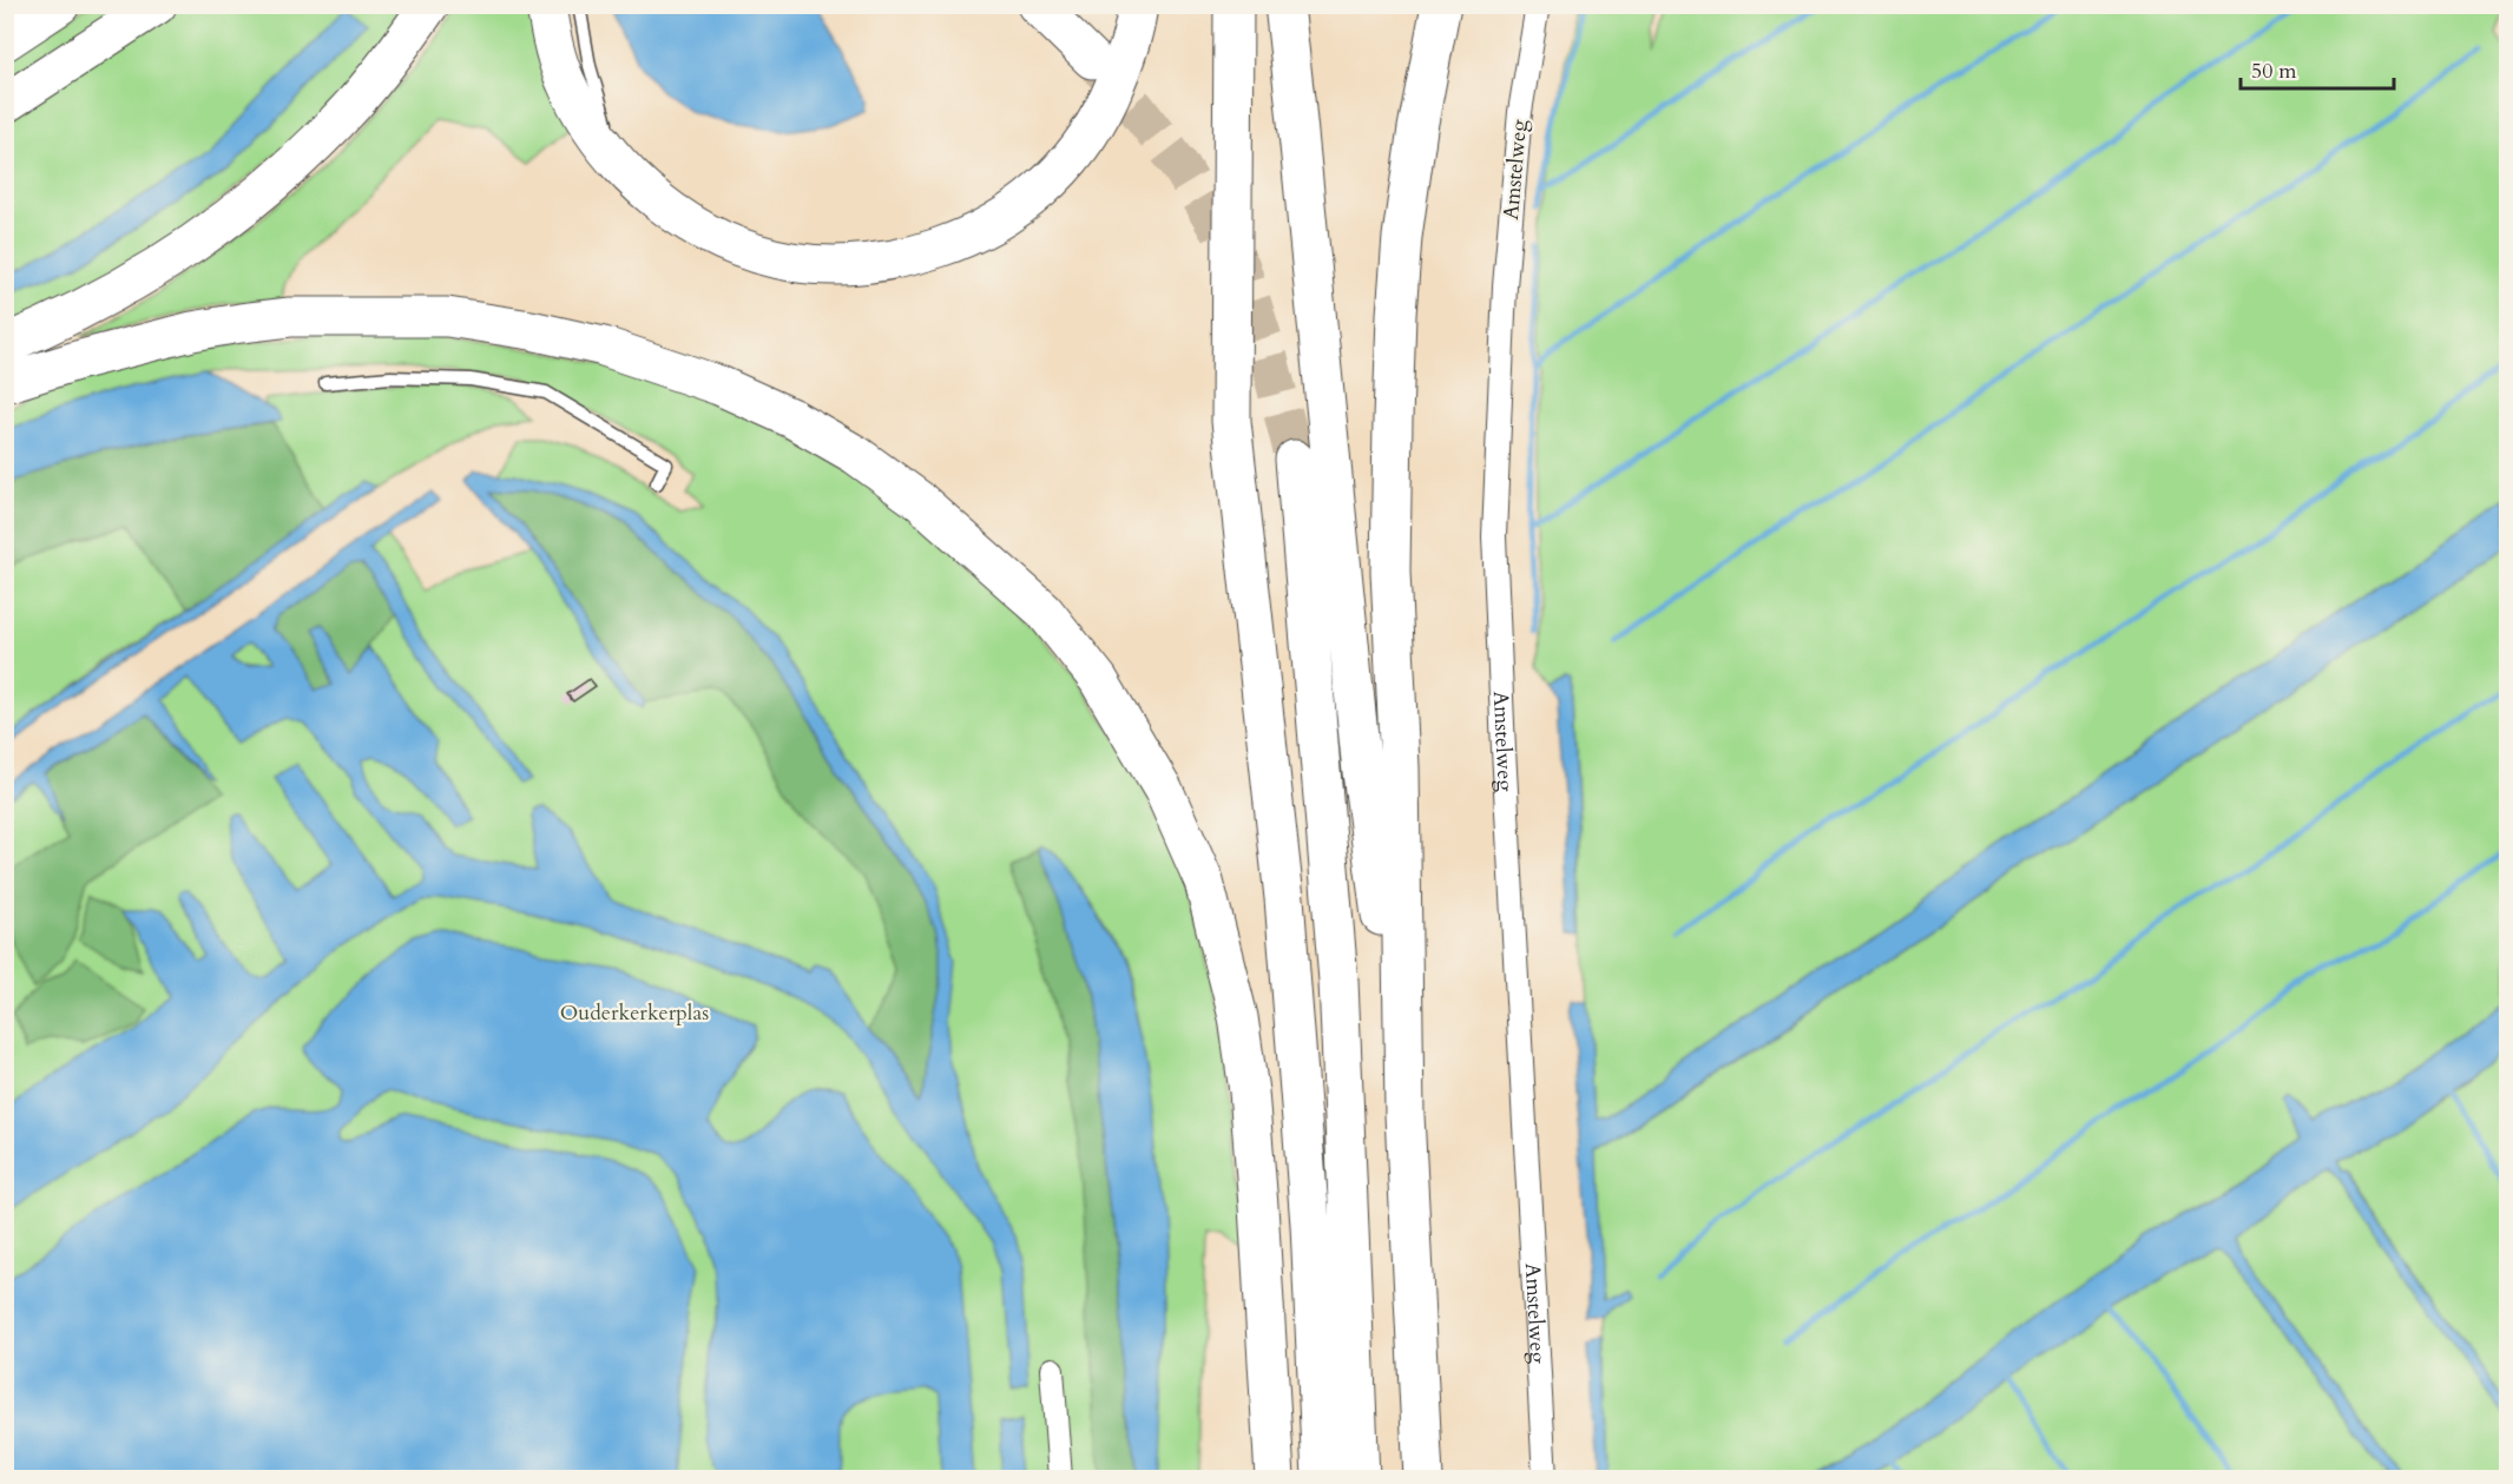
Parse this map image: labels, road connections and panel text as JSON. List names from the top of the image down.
{
  "streets": {
    "street": ["Amstelweg"]
  },
  "parks": ["Ouderkerkerplas"],
  "scale_bar": "50 m"
}
